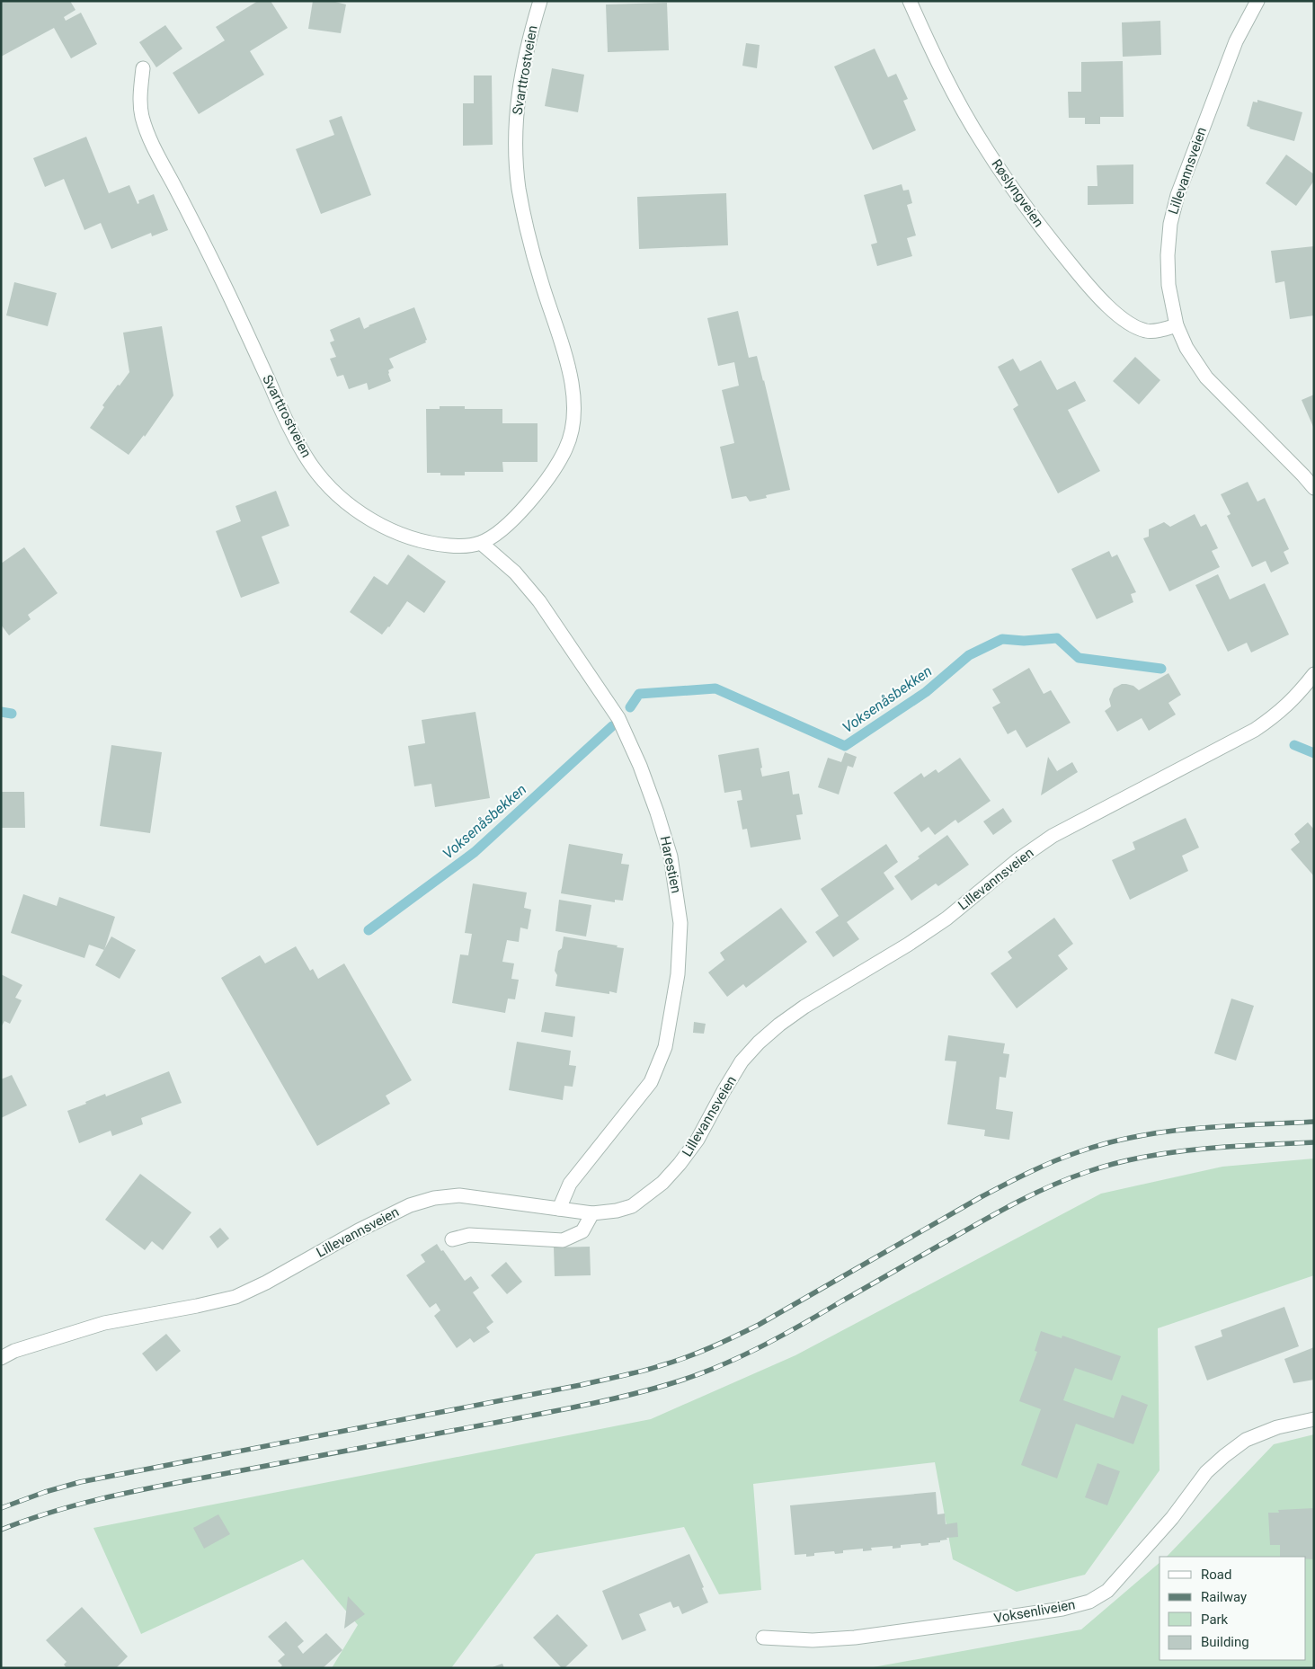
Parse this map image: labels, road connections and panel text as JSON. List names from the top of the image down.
{
  "streets": {
    "street": [
      "Svarttrostveien",
      "Lillevannsveien",
      "Røslyngveien",
      "Harestien",
      "Voksenliveien"
    ]
  },
  "crossings": [
    ["Svarttrostveien", "Harestien"],
    ["Lillevannsveien", "Røslyngveien"],
    ["Lillevannsveien", "Harestien"]
  ],
  "water": ["Voksenåsbekken"],
  "legend": [
    "Road",
    "Railway",
    "Park",
    "Building"
  ]
}
